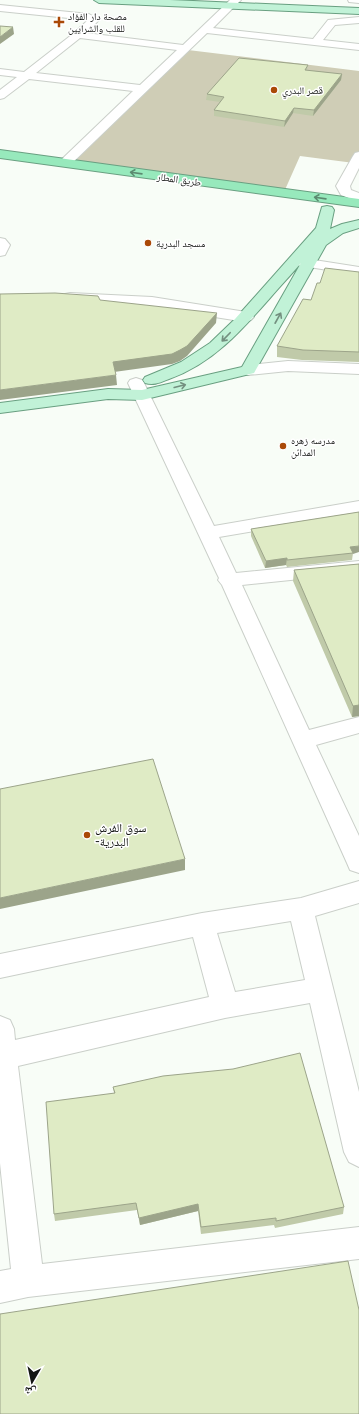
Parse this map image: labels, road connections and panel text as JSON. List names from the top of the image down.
{
  "streets": {
    "highway": ["طريق المطار"]
  },
  "places": {
    "health": ["مصحة دار الفؤاد للقلب والشرايين"],
    "other": [
      "قصر البدري",
      "مسجد البدرية",
      "مدرسه زهره المدائن",
      "سوق الفرش -البدرية"
    ]
  },
  "north": "bottom"
}
